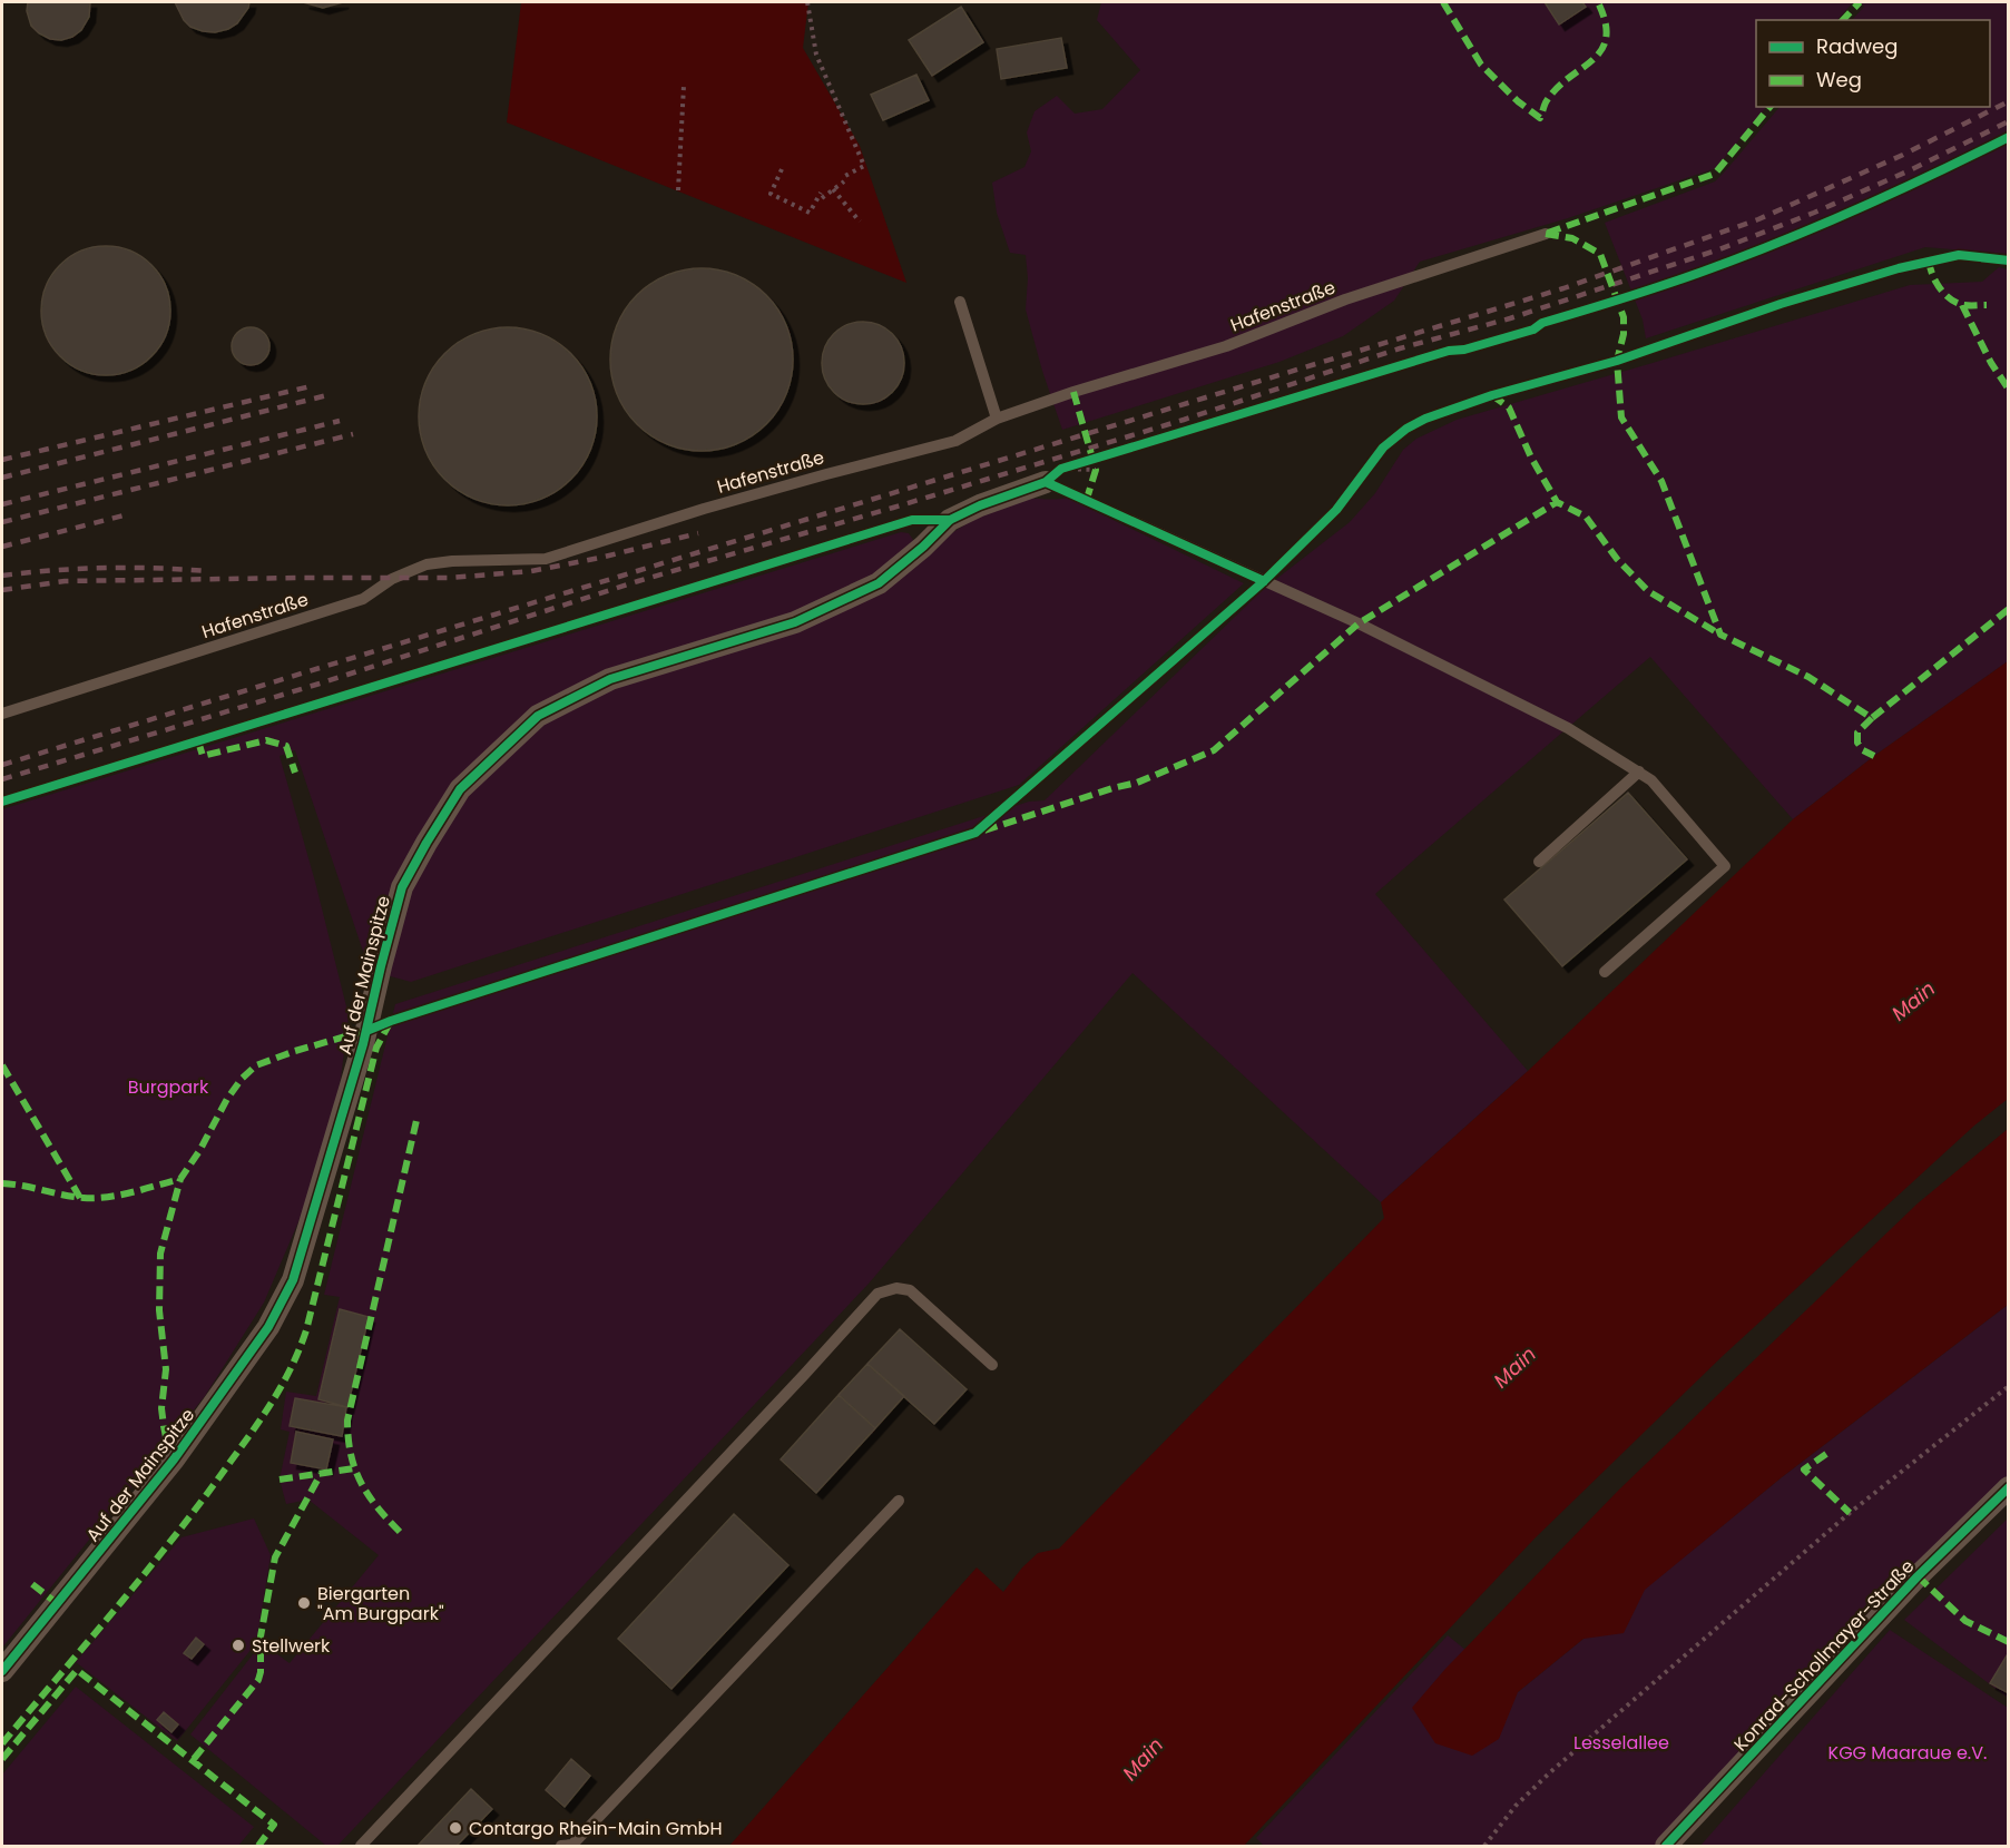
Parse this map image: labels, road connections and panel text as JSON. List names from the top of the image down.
{
  "streets": {
    "street": ["Auf der Mainspitze", "Konrad-Schollmayer-Straße"],
    "lane": ["Hafenstraße"]
  },
  "water": ["Main"],
  "parks": ["Burgpark", "Lesselallee", "KGG Maaraue e.V."],
  "places": ["Biergarten \"Am Burgpark\"", "Stellwerk", "Contargo Rhein-Main GmbH"],
  "legend": ["Radweg", "Weg"]
}
